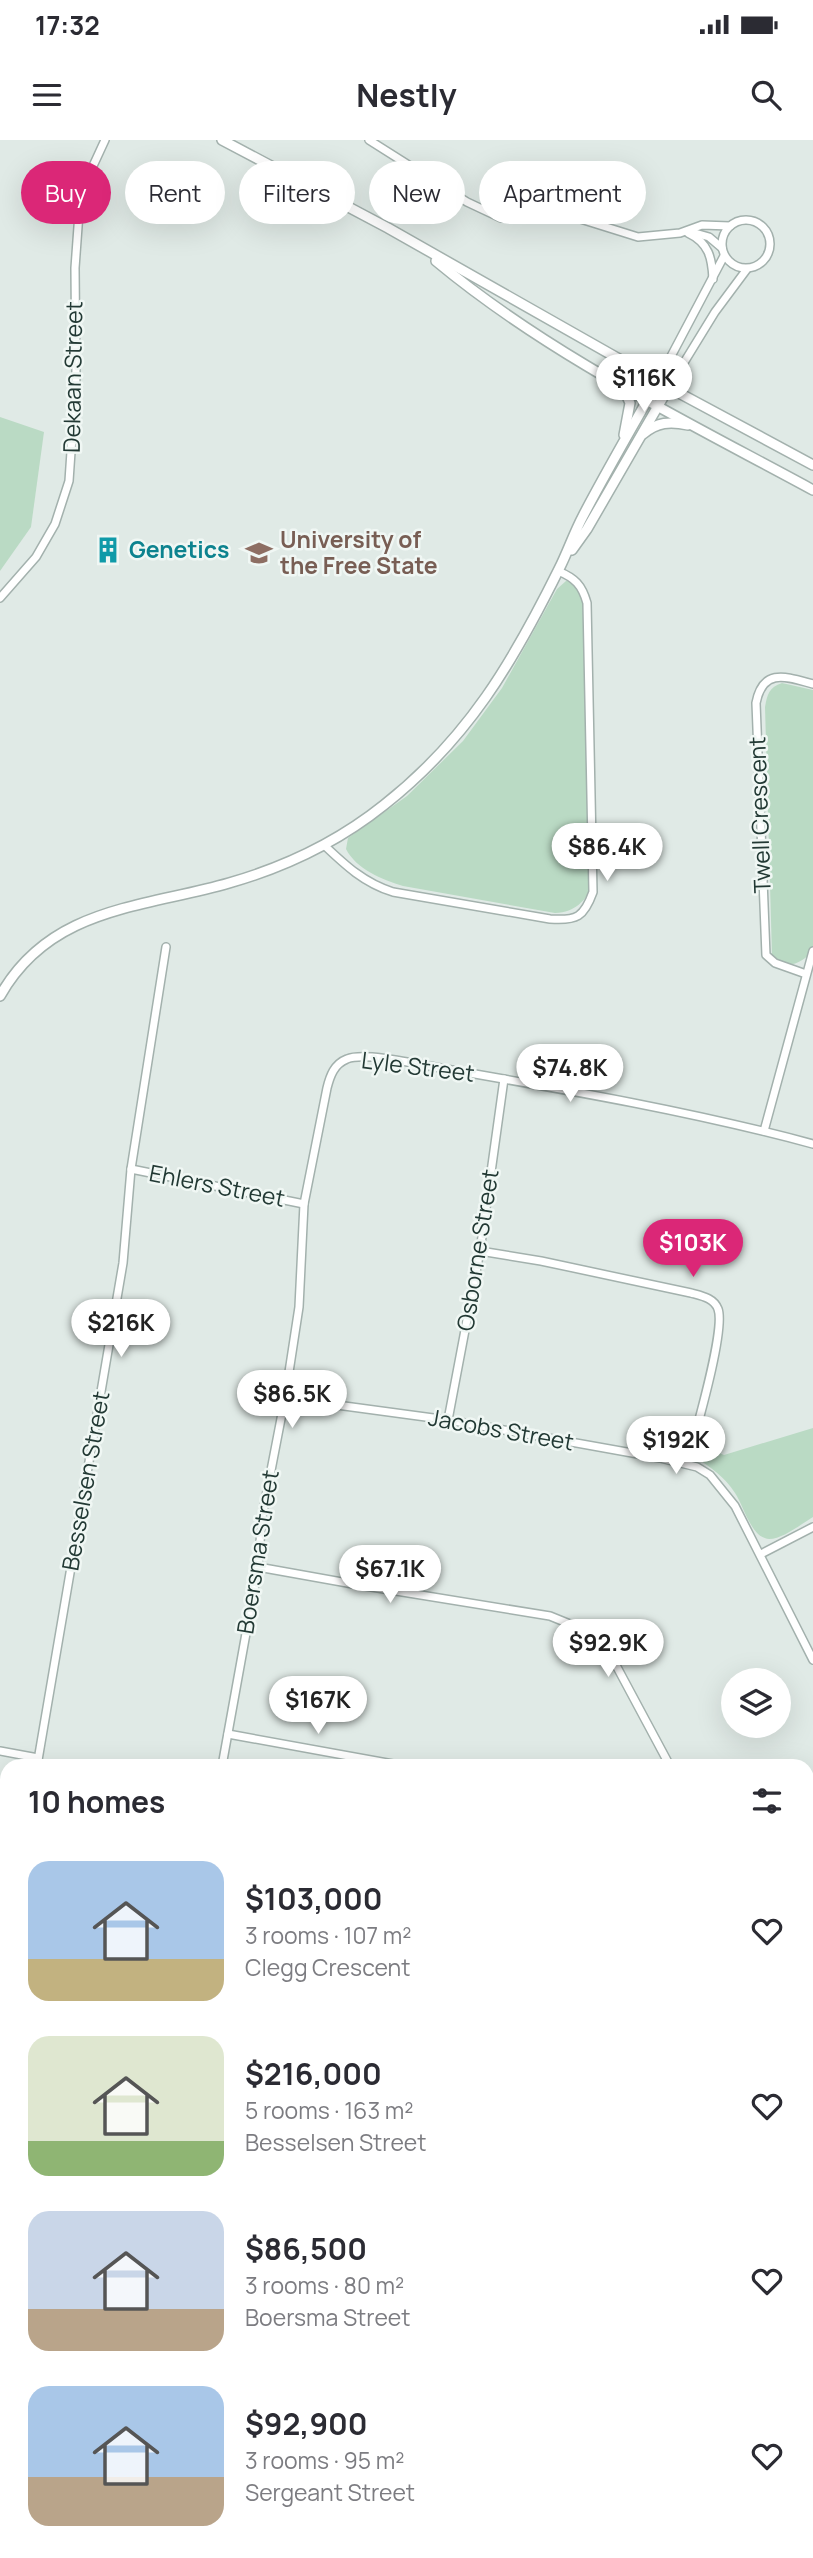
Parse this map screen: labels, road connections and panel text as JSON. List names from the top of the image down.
{
  "streets": {
    "street": [
      "Dekaan Street",
      "Twell Crescent",
      "Lyle Street",
      "Ehlers Street",
      "Osborne Street",
      "Jacobs Street",
      "Besselsen Street",
      "Boersma Street"
    ]
  },
  "crossings": [
    ["Lyle Street", "Osborne Street"],
    ["Lyle Street", "Boersma Street"],
    ["Ehlers Street", "Besselsen Street"],
    ["Ehlers Street", "Boersma Street"],
    ["Osborne Street", "Jacobs Street"],
    ["Jacobs Street", "Boersma Street"]
  ],
  "places": {
    "building": ["Genetics"],
    "school or university": ["University of the Free State"]
  },
  "page": {
    "status": "17:32",
    "header": "Nestly",
    "chip": [
      "Buy",
      "Rent",
      "Filters",
      "New",
      "Apartment"
    ],
    "price": [
      "$116K",
      "$86.4K",
      "$74.8K",
      "$103K",
      "$216K",
      "$86.5K",
      "$192K",
      "$67.1K",
      "$92.9K",
      "$167K"
    ],
    "heading": "10 homes",
    "list": [
      {
        "name": "$103,000",
        "note": "3 rooms · 107 m² · Clegg Crescent"
      },
      {
        "name": "$216,000",
        "note": "5 rooms · 163 m² · Besselsen Street"
      },
      {
        "name": "$86,500",
        "note": "3 rooms · 80 m² · Boersma Street"
      },
      {
        "name": "$92,900",
        "note": "3 rooms · 95 m² · Sergeant Street"
      }
    ]
  }
}
